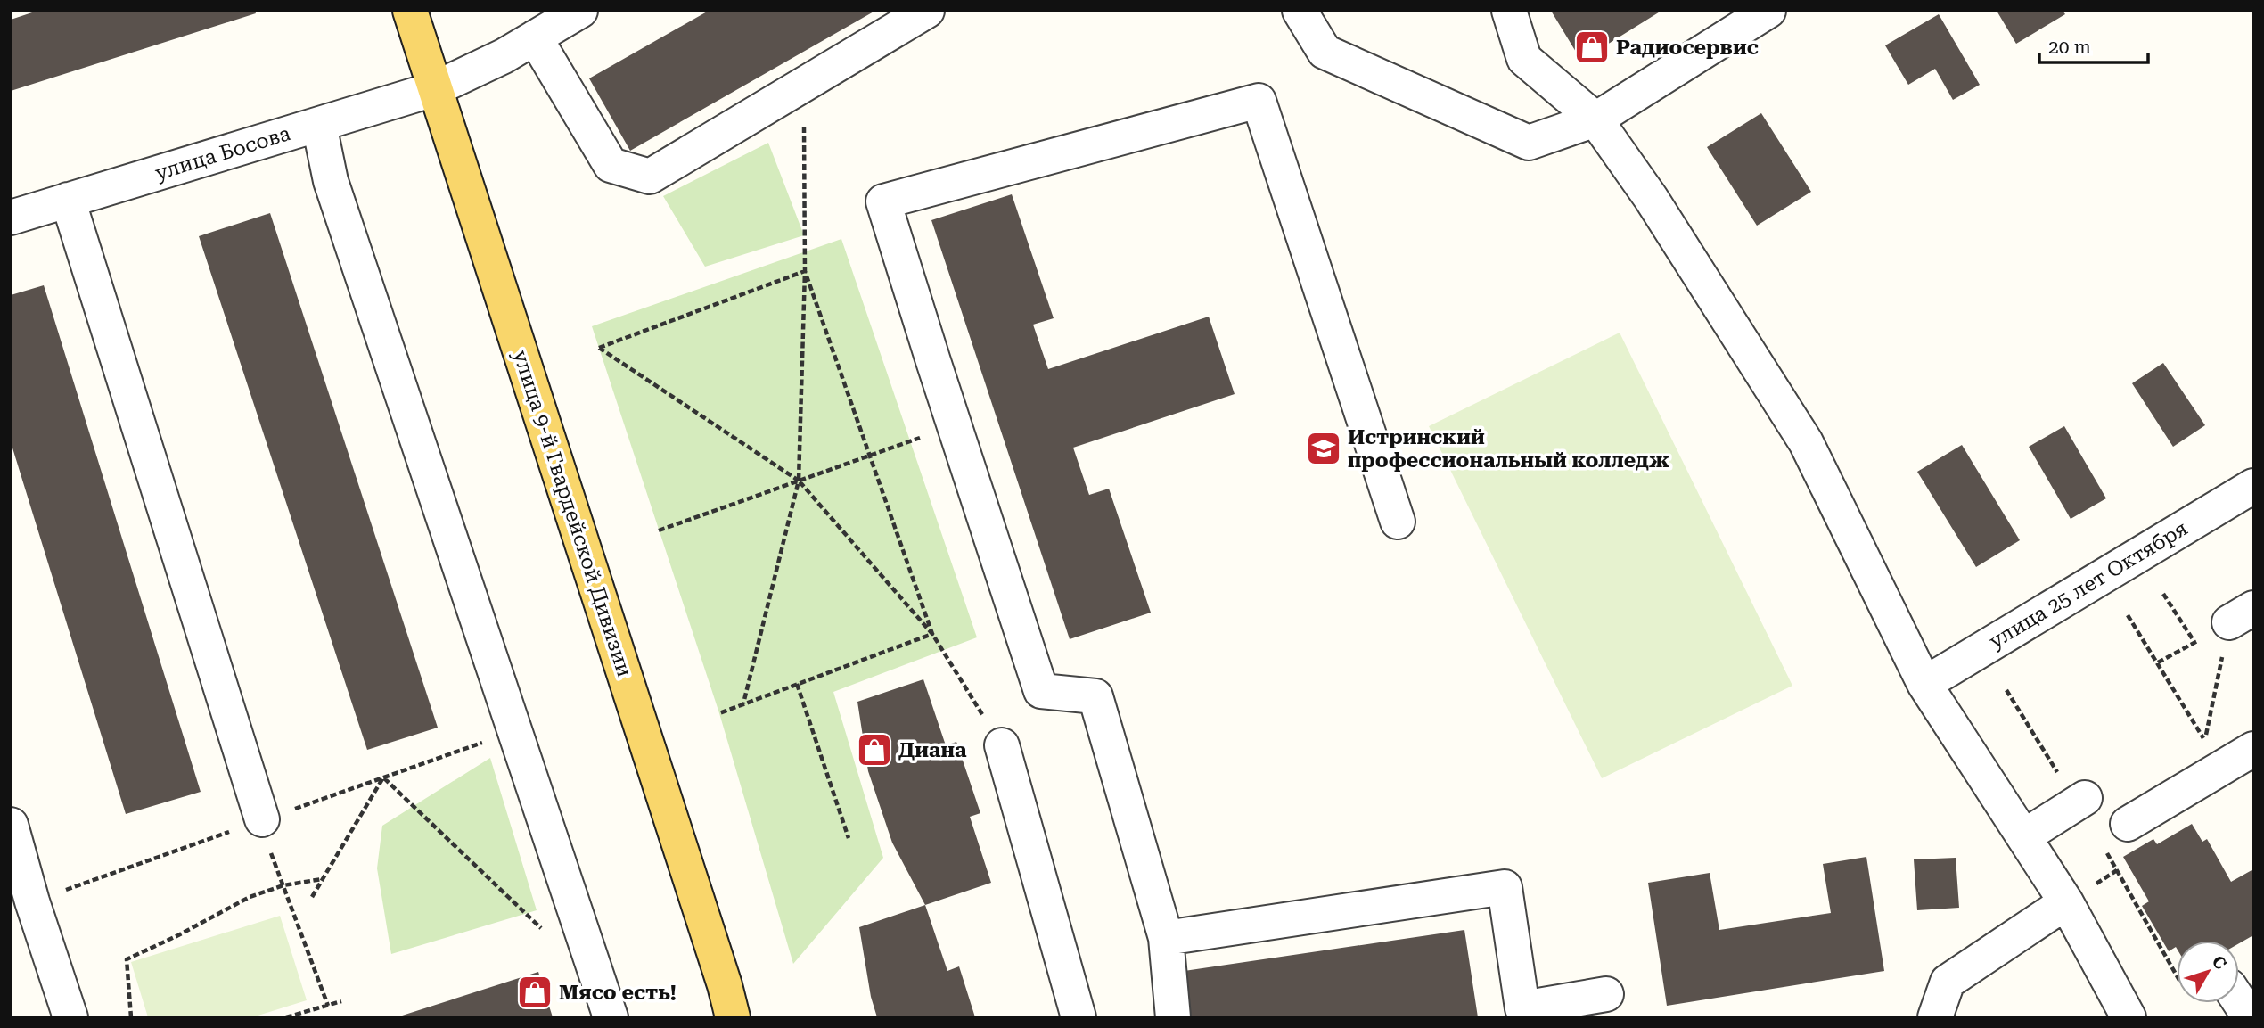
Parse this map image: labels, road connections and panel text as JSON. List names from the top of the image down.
{
  "streets": {
    "main road": ["улица 9-й Гвардейской Дивизии"],
    "street": ["улица Босова", "улица 25 лет Октября"]
  },
  "crossings": [
    ["улица Босова", "улица 9-й Гвардейской Дивизии"]
  ],
  "places": {
    "shop": ["Радиосервис", "Диана", "Мясо есть!"],
    "school or university": ["Истринский профессиональный колледж"]
  },
  "scale_bar": "20 m",
  "north": "top right"
}
